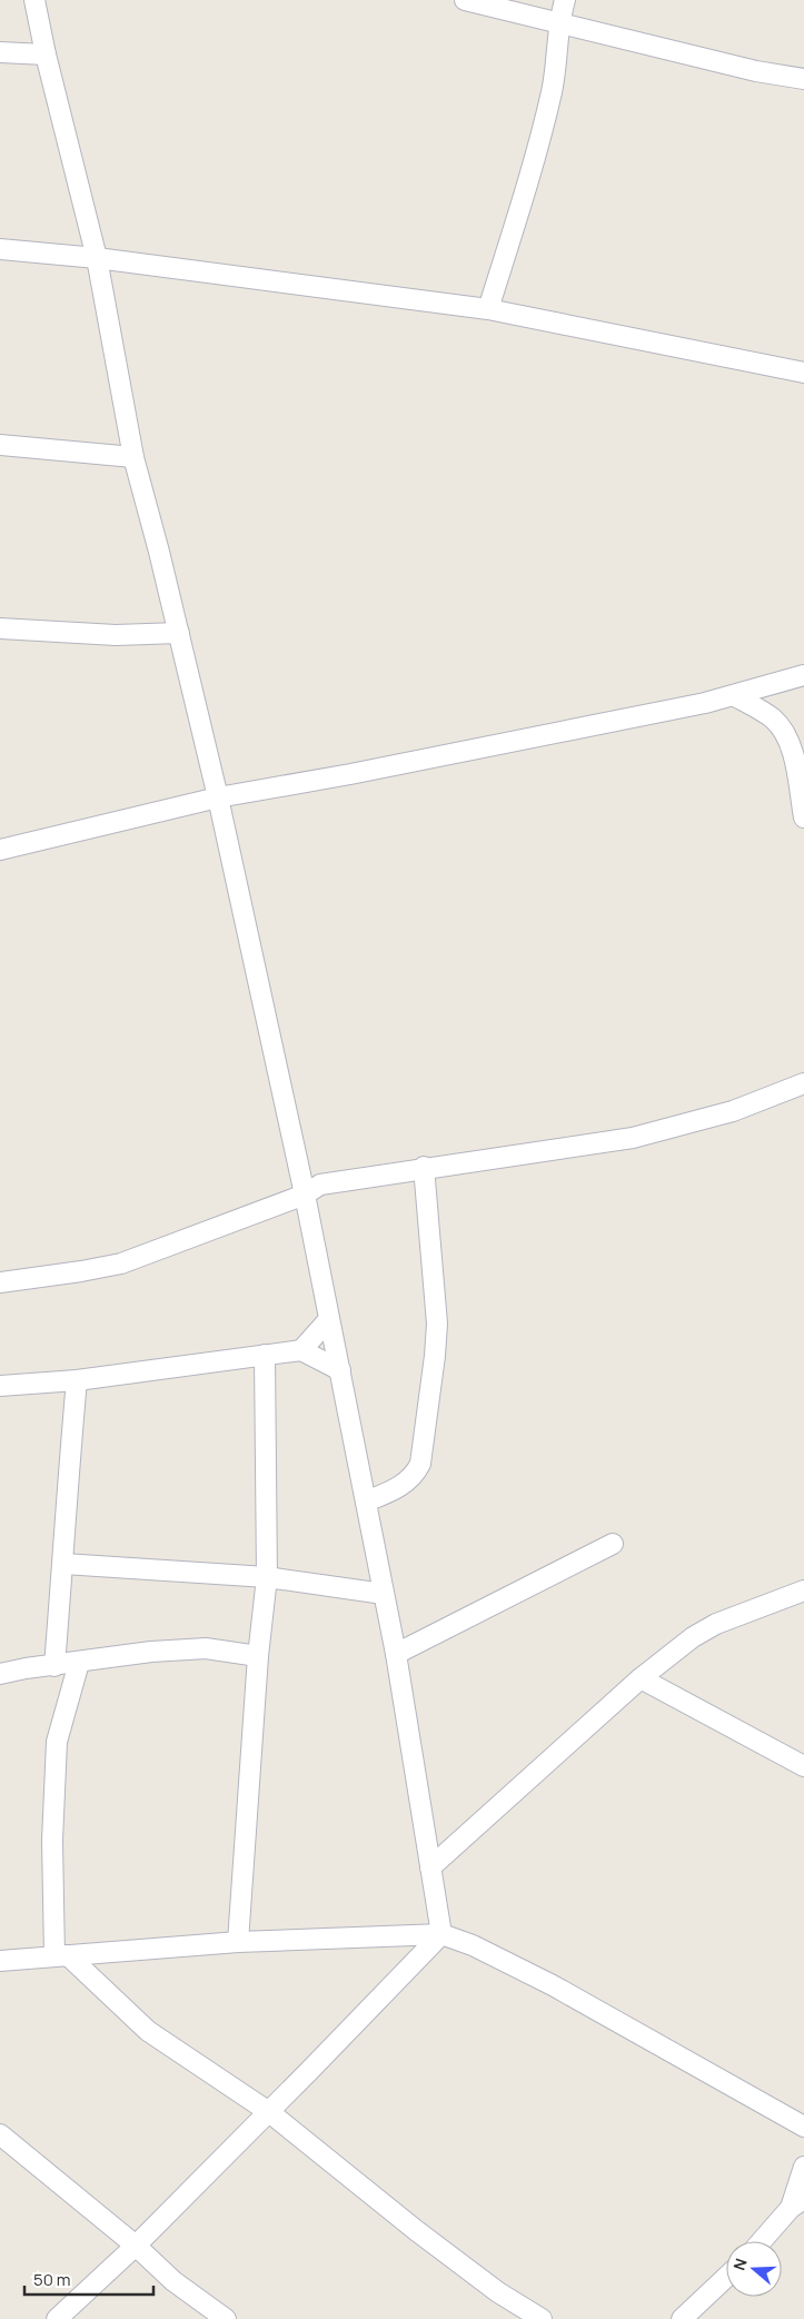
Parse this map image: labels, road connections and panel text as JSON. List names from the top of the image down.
{
  "scale_bar": "50 m",
  "north": "left"
}
